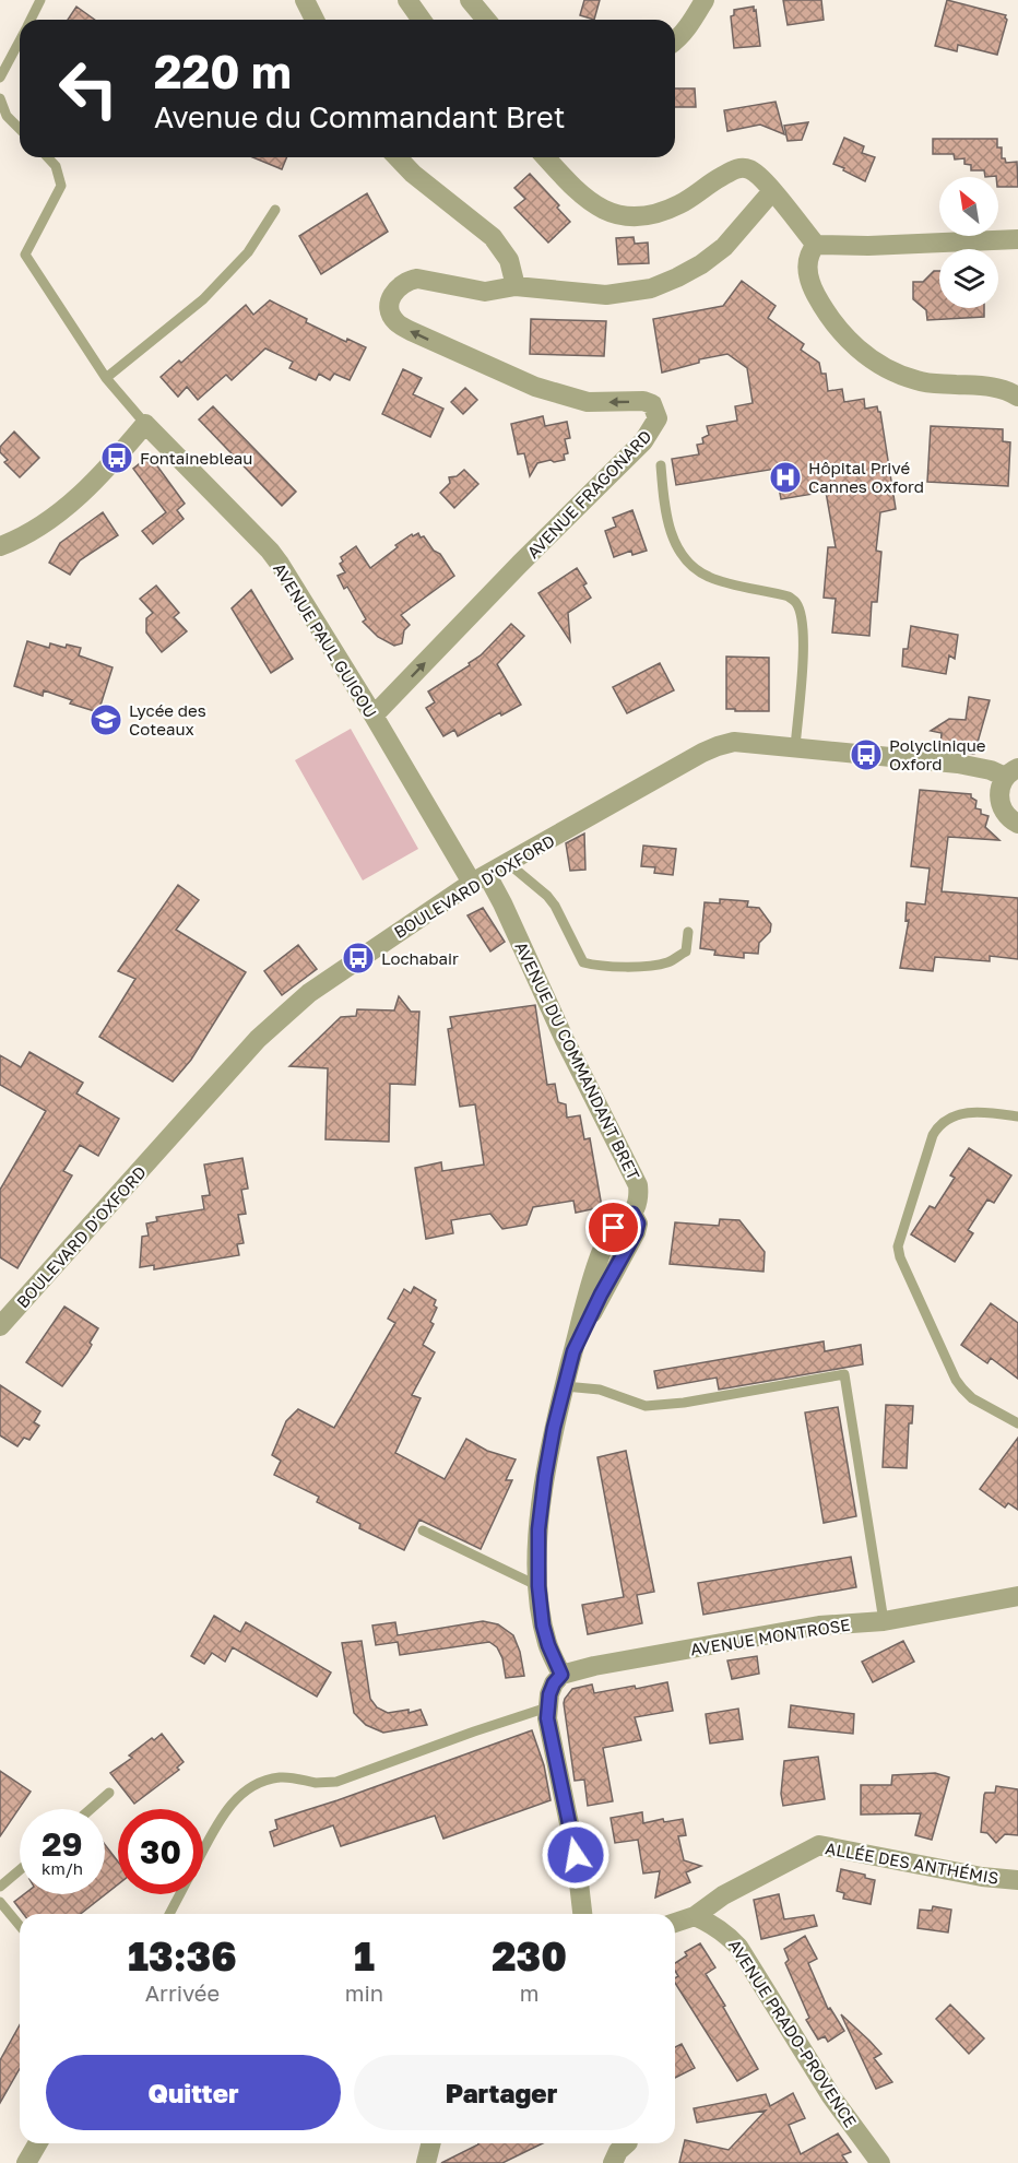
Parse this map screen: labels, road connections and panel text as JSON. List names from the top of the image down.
{
  "streets": {
    "street": [
      "AVENUE FRAGONARD",
      "AVENUE PAUL GUIGOU",
      "BOULEVARD D'OXFORD",
      "AVENUE DU COMMANDANT BRET",
      "AVENUE MONTROSE",
      "ALLÉE DES ANTHÉMIS",
      "AVENUE PRADO-PROVENCE"
    ]
  },
  "crossings": [
    ["AVENUE FRAGONARD", "AVENUE PAUL GUIGOU"],
    ["AVENUE PAUL GUIGOU", "BOULEVARD D'OXFORD"],
    ["AVENUE PAUL GUIGOU", "AVENUE DU COMMANDANT BRET"],
    ["BOULEVARD D'OXFORD", "AVENUE DU COMMANDANT BRET"],
    ["AVENUE DU COMMANDANT BRET", "AVENUE MONTROSE"],
    ["ALLÉE DES ANTHÉMIS", "AVENUE PRADO-PROVENCE"]
  ],
  "places": {
    "bus stop": ["Fontainebleau", "Polyclinique Oxford", "Lochabair"],
    "hospital": ["Hôpital Privé Cannes Oxford"],
    "school or university": ["Lycée des Coteaux"]
  },
  "north": "top left",
  "page": {
    "turn": ["220 m", "Avenue du Commandant Bret"],
    "speed": "29 km/h",
    "limit": "30",
    "eta": [
      "13:36",
      "Arrivée",
      "1",
      "min",
      "230",
      "m"
    ],
    "buttons": ["Quitter", "Partager"]
  }
}
